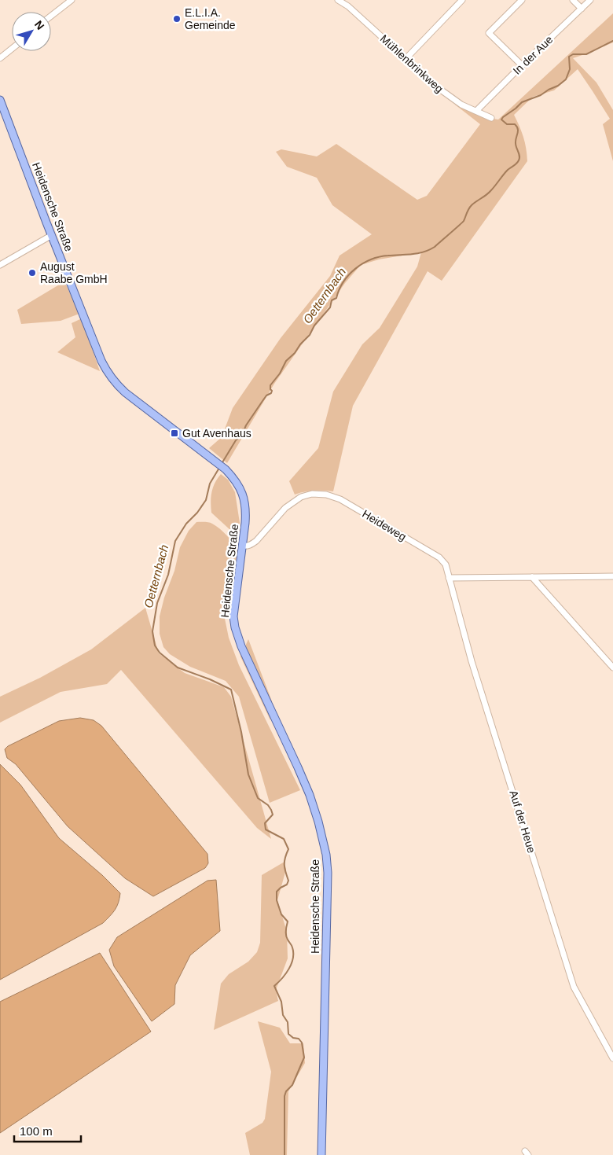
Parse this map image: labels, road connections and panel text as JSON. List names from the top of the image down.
{
  "streets": {
    "main road": ["Heidensche Straße"],
    "street": [
      "In der Aue",
      "Mühlenbrinkweg",
      "Heideweg",
      "Auf der Heue"
    ]
  },
  "crossings": [
    ["In der Aue", "Mühlenbrinkweg"],
    ["Heidensche Straße", "Heideweg"],
    ["Heideweg", "Auf der Heue"]
  ],
  "water": ["Oetternbach"],
  "places": {
    "other": ["E.L.I.A. Gemeinde", "August Raabe GmbH"],
    "transit": ["Gut Avenhaus"]
  },
  "scale_bar": "100 m",
  "north": "top right"
}
